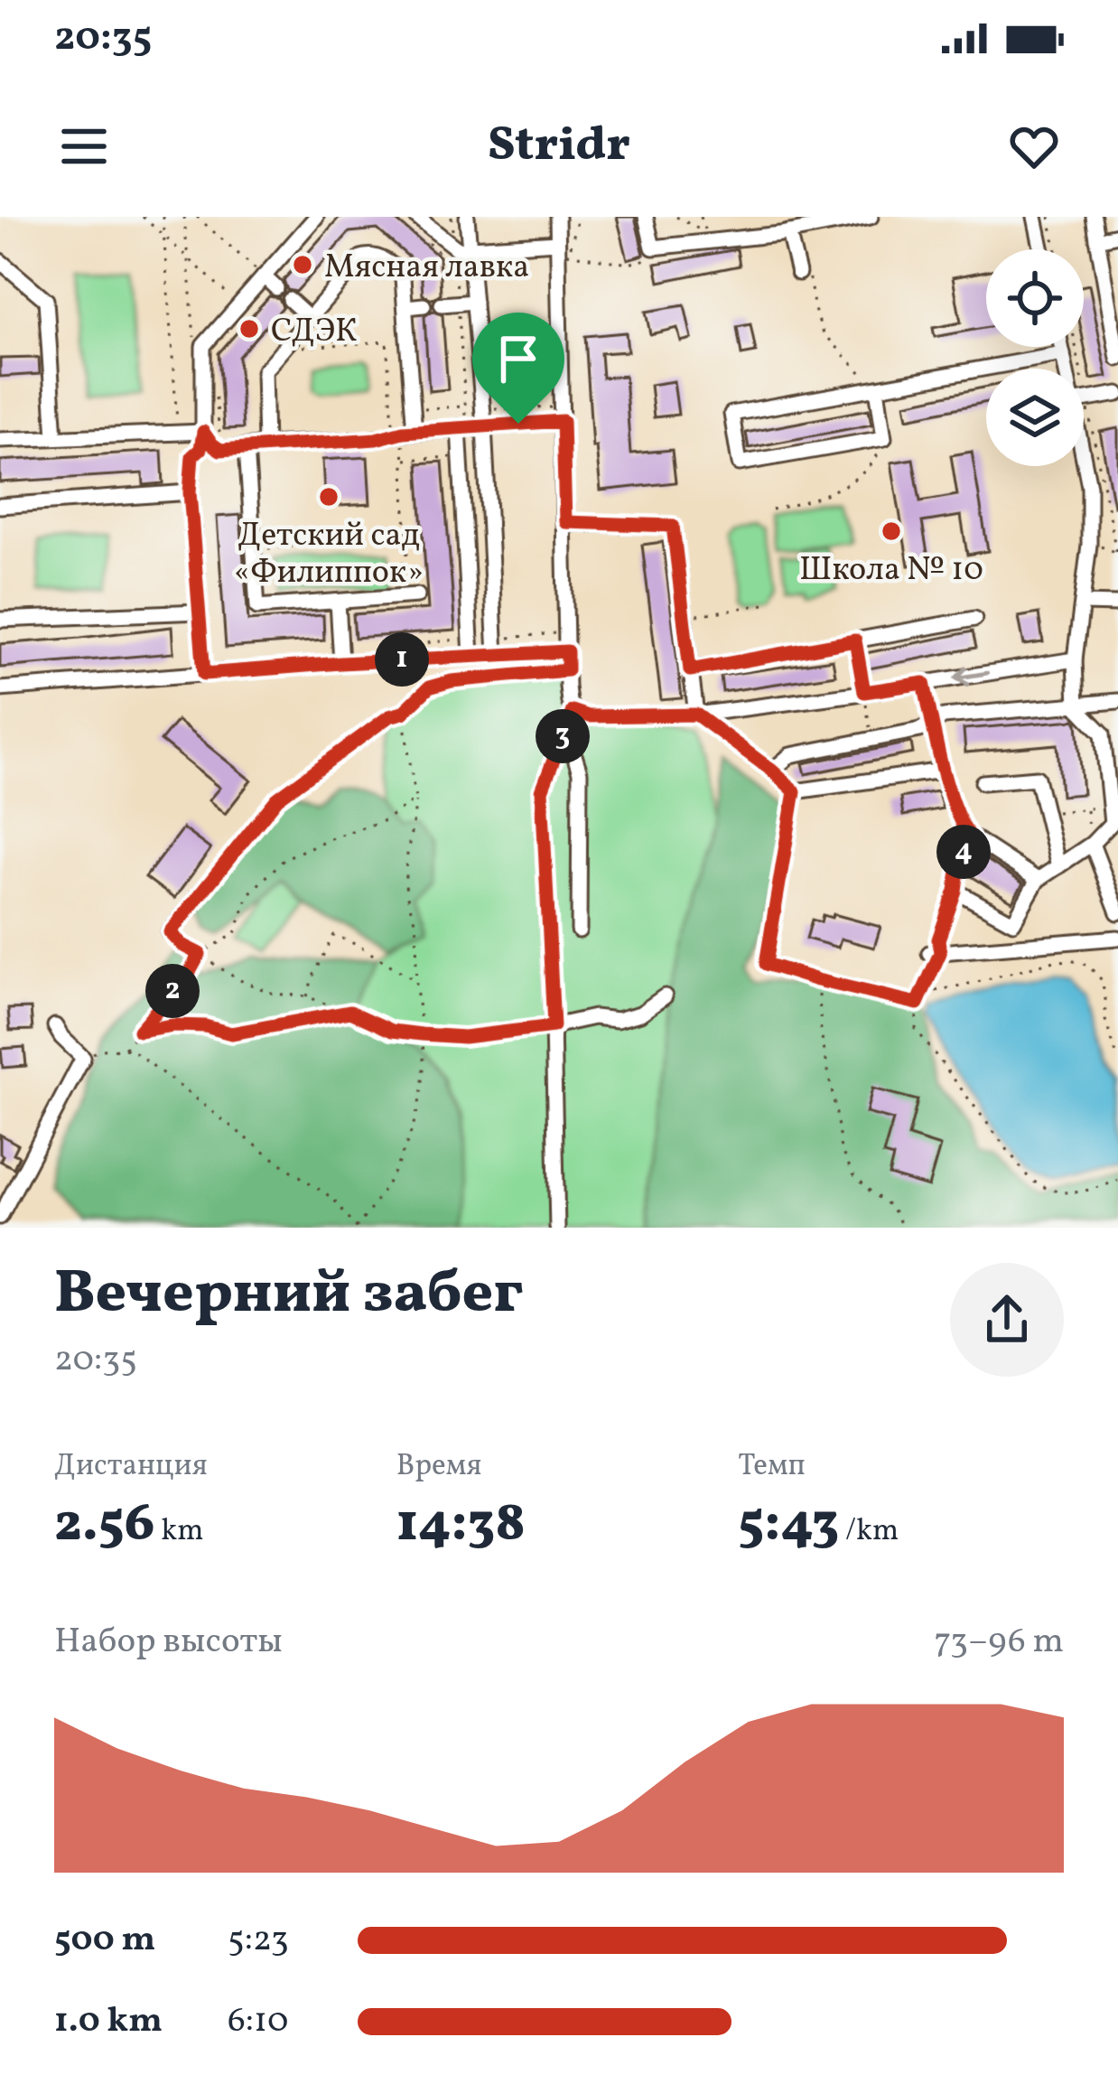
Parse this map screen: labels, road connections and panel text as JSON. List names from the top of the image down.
{
  "places": [
    "Мясная лавка",
    "СДЭК",
    "Детский сад «Филиппок»",
    "Школа № 10"
  ],
  "page": {
    "status": "20:35",
    "header": "Stridr",
    "pins": [
      "1",
      "3",
      "4",
      "2"
    ],
    "heading": ["Вечерний забег", "20:35"],
    "stats": [
      ["Дистанция", "2.56 km"],
      ["Время", "14:38"],
      ["Темп", "5:43 /km"]
    ],
    "chart": ["Набор высоты", "73–96 m"],
    "list": [
      {
        "name": "500 m",
        "note": "5:23"
      },
      {
        "name": "1.0 km",
        "note": "6:10"
      }
    ]
  }
}
